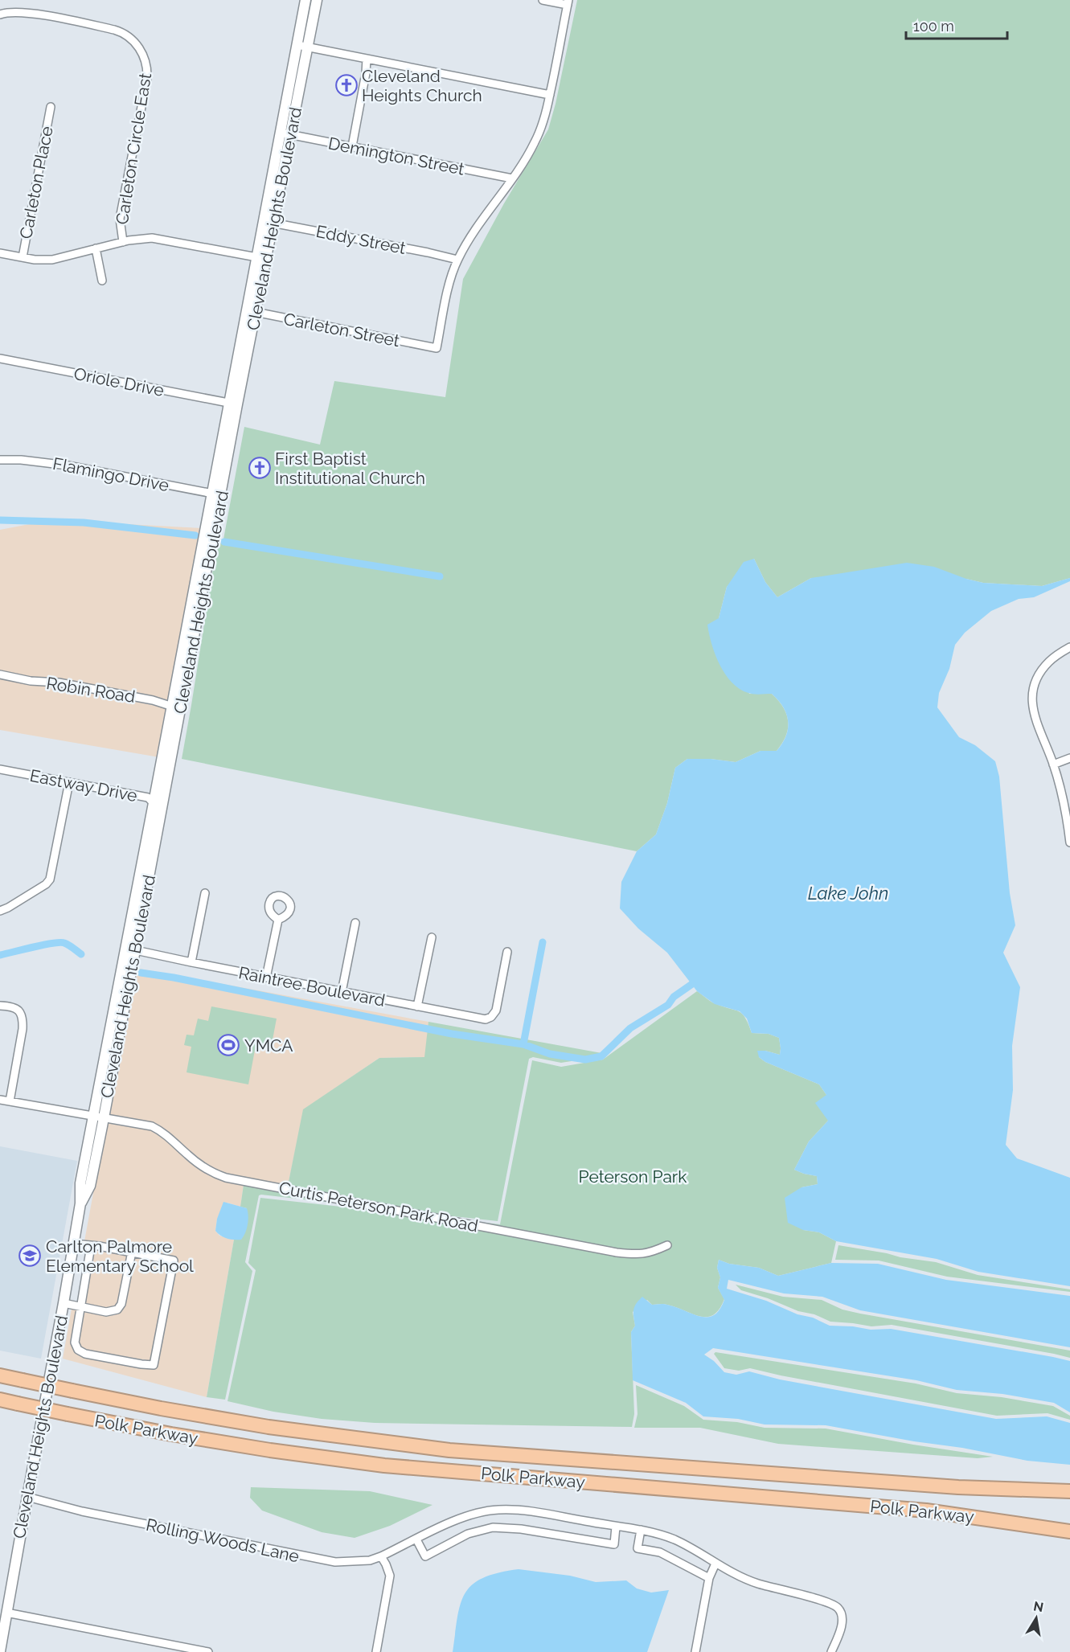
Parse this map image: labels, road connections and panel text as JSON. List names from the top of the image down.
{
  "streets": {
    "highway": ["Polk Parkway"],
    "street": [
      "Carleton Circle East",
      "Demington Street",
      "Carleton Place",
      "Cleveland Heights Boulevard",
      "Eddy Street",
      "Carleton Street",
      "Oriole Drive",
      "Flamingo Drive",
      "Robin Road",
      "Eastway Drive",
      "Raintree Boulevard",
      "Curtis Peterson Park Road",
      "Rolling Woods Lane"
    ]
  },
  "crossings": [
    ["Demington Street", "Cleveland Heights Boulevard"],
    ["Cleveland Heights Boulevard", "Eddy Street"],
    ["Cleveland Heights Boulevard", "Carleton Street"],
    ["Cleveland Heights Boulevard", "Oriole Drive"],
    ["Cleveland Heights Boulevard", "Flamingo Drive"],
    ["Cleveland Heights Boulevard", "Robin Road"],
    ["Cleveland Heights Boulevard", "Eastway Drive"],
    ["Cleveland Heights Boulevard", "Raintree Boulevard"],
    ["Cleveland Heights Boulevard", "Curtis Peterson Park Road"],
    ["Cleveland Heights Boulevard", "Rolling Woods Lane"],
    ["Eddy Street", "Carleton Street"]
  ],
  "water": ["Lake John"],
  "parks": ["Peterson Park"],
  "places": {
    "church": ["Cleveland Heights Church", "First Baptist Institutional Church"],
    "sports": ["YMCA"],
    "school or university": ["Carlton Palmore Elementary School"]
  },
  "scale_bar": "100 m",
  "north": "top"
}
